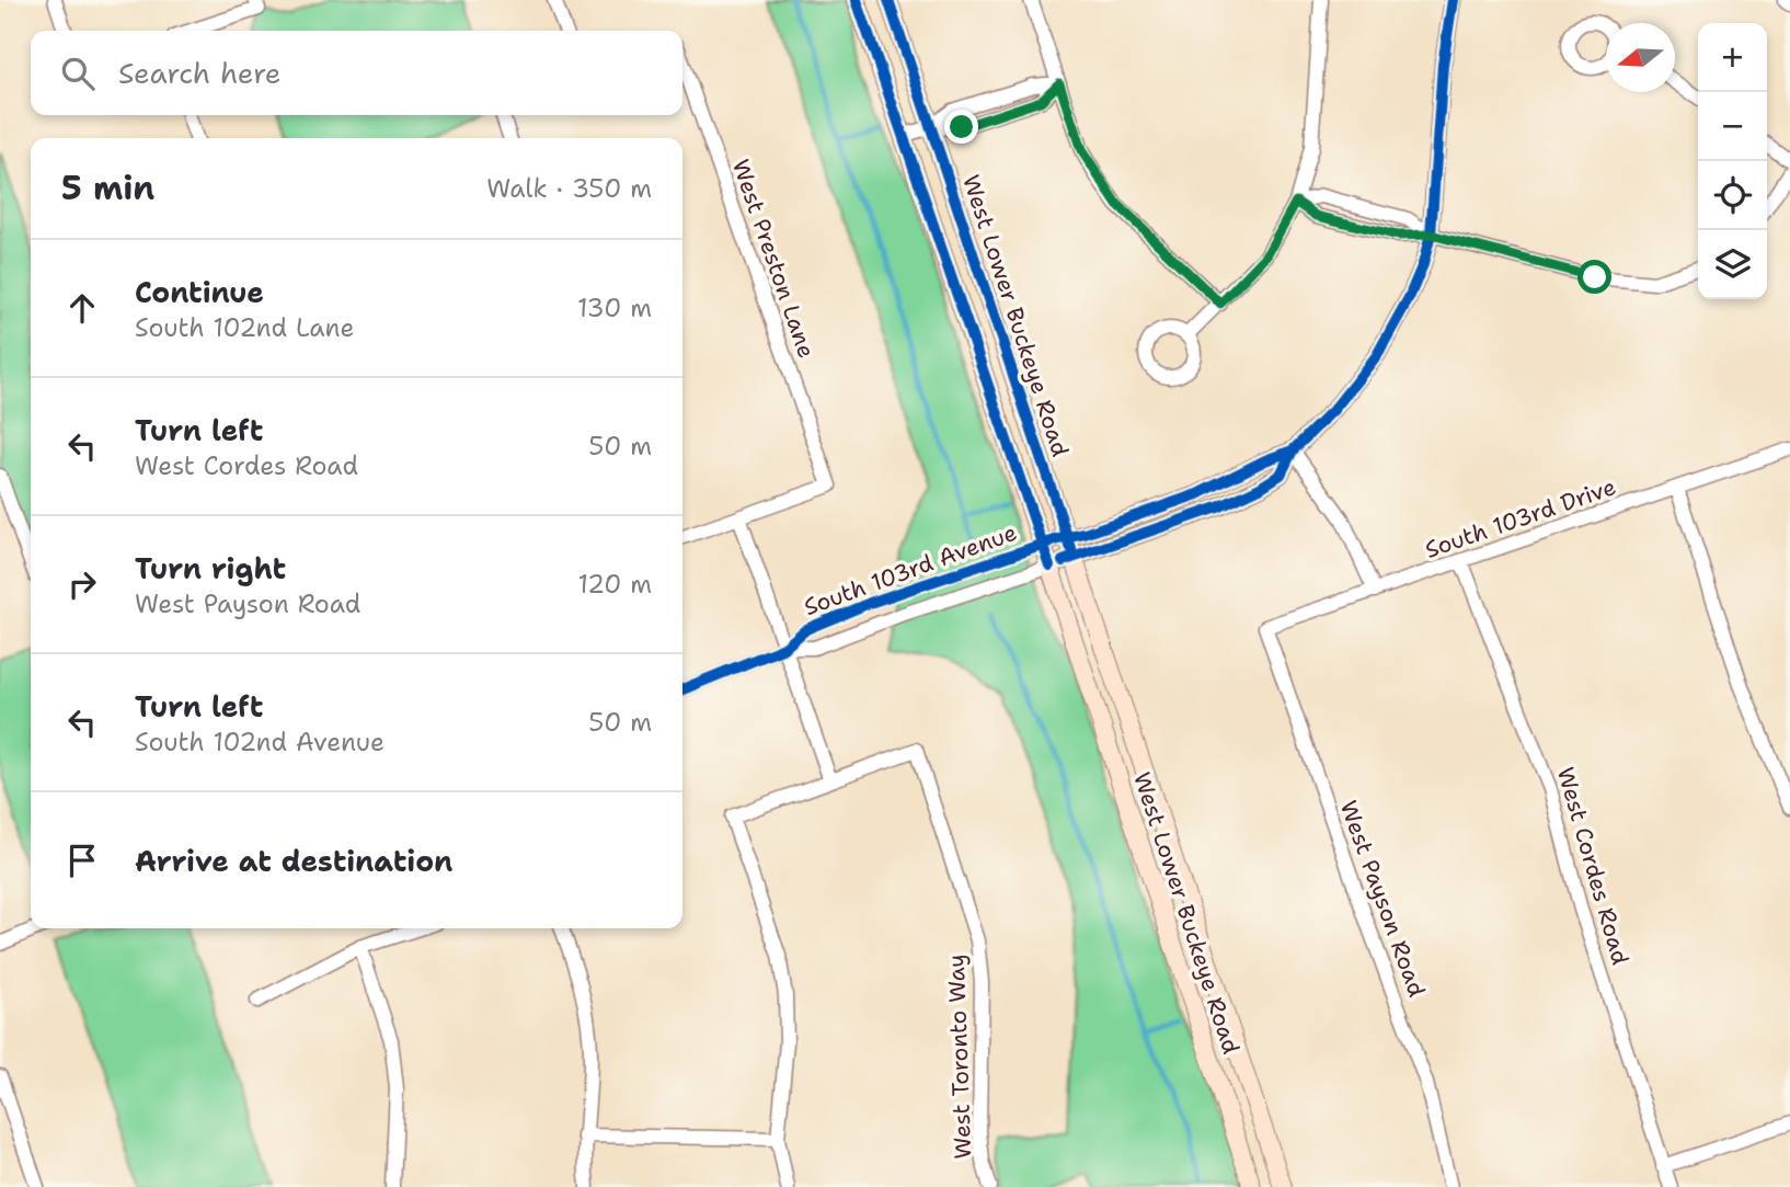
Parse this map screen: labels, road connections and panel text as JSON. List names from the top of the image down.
{
  "streets": {
    "main road": ["West Lower Buckeye Road"],
    "street": [
      "West Preston Lane",
      "South 103rd Drive",
      "South 103rd Avenue",
      "West Cordes Road",
      "West Payson Road",
      "West Toronto Way"
    ]
  },
  "crossings": [
    ["West Lower Buckeye Road", "South 103rd Avenue"],
    ["South 103rd Drive", "West Cordes Road"],
    ["South 103rd Drive", "West Payson Road"]
  ],
  "north": "left",
  "page": {
    "map_buttons": ["+", "−"],
    "search": "Search here",
    "heading": ["5 min", "Walk · 350 m"],
    "list": [
      ["Continue", "South 102nd Lane", "130 m"],
      ["Turn left", "West Cordes Road", "50 m"],
      ["Turn right", "West Payson Road", "120 m"],
      ["Turn left", "South 102nd Avenue", "50 m"],
      "Arrive at destination"
    ]
  }
}
